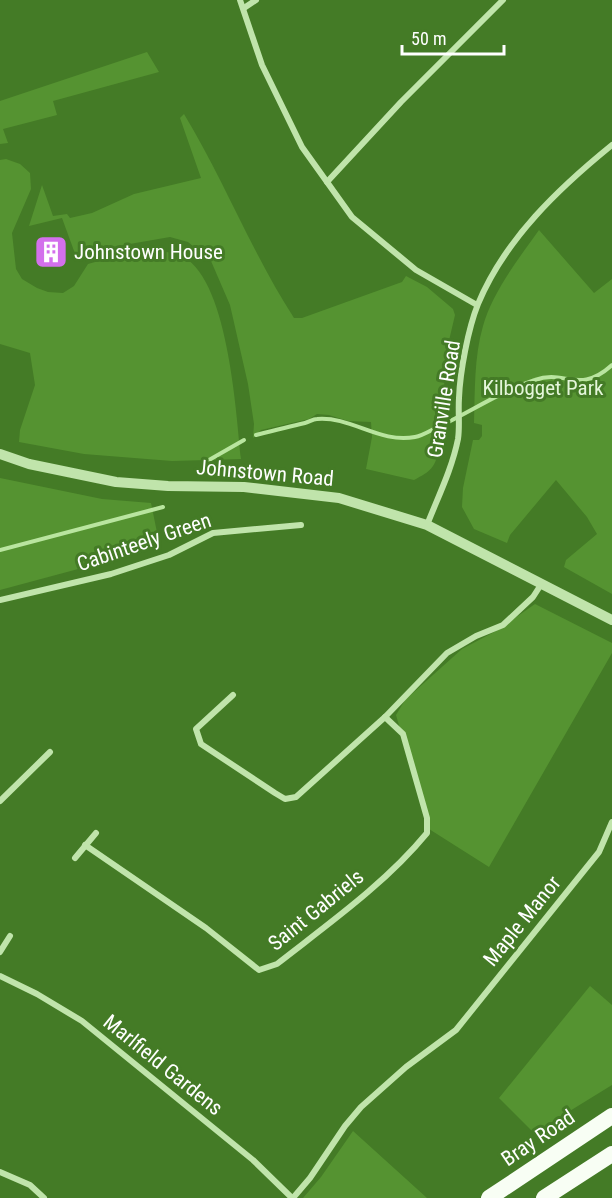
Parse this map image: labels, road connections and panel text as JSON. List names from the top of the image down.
{
  "streets": {
    "highway": ["Bray Road"],
    "street": [
      "Granville Road",
      "Johnstown Road",
      "Cabinteely Green",
      "Saint Gabriels",
      "Maple Manor",
      "Marlfield Gardens"
    ]
  },
  "crossings": [
    ["Granville Road", "Johnstown Road"],
    ["Maple Manor", "Marlfield Gardens"]
  ],
  "parks": ["Kilbogget Park"],
  "places": {
    "building": ["Johnstown House"]
  },
  "scale_bar": "50 m"
}
